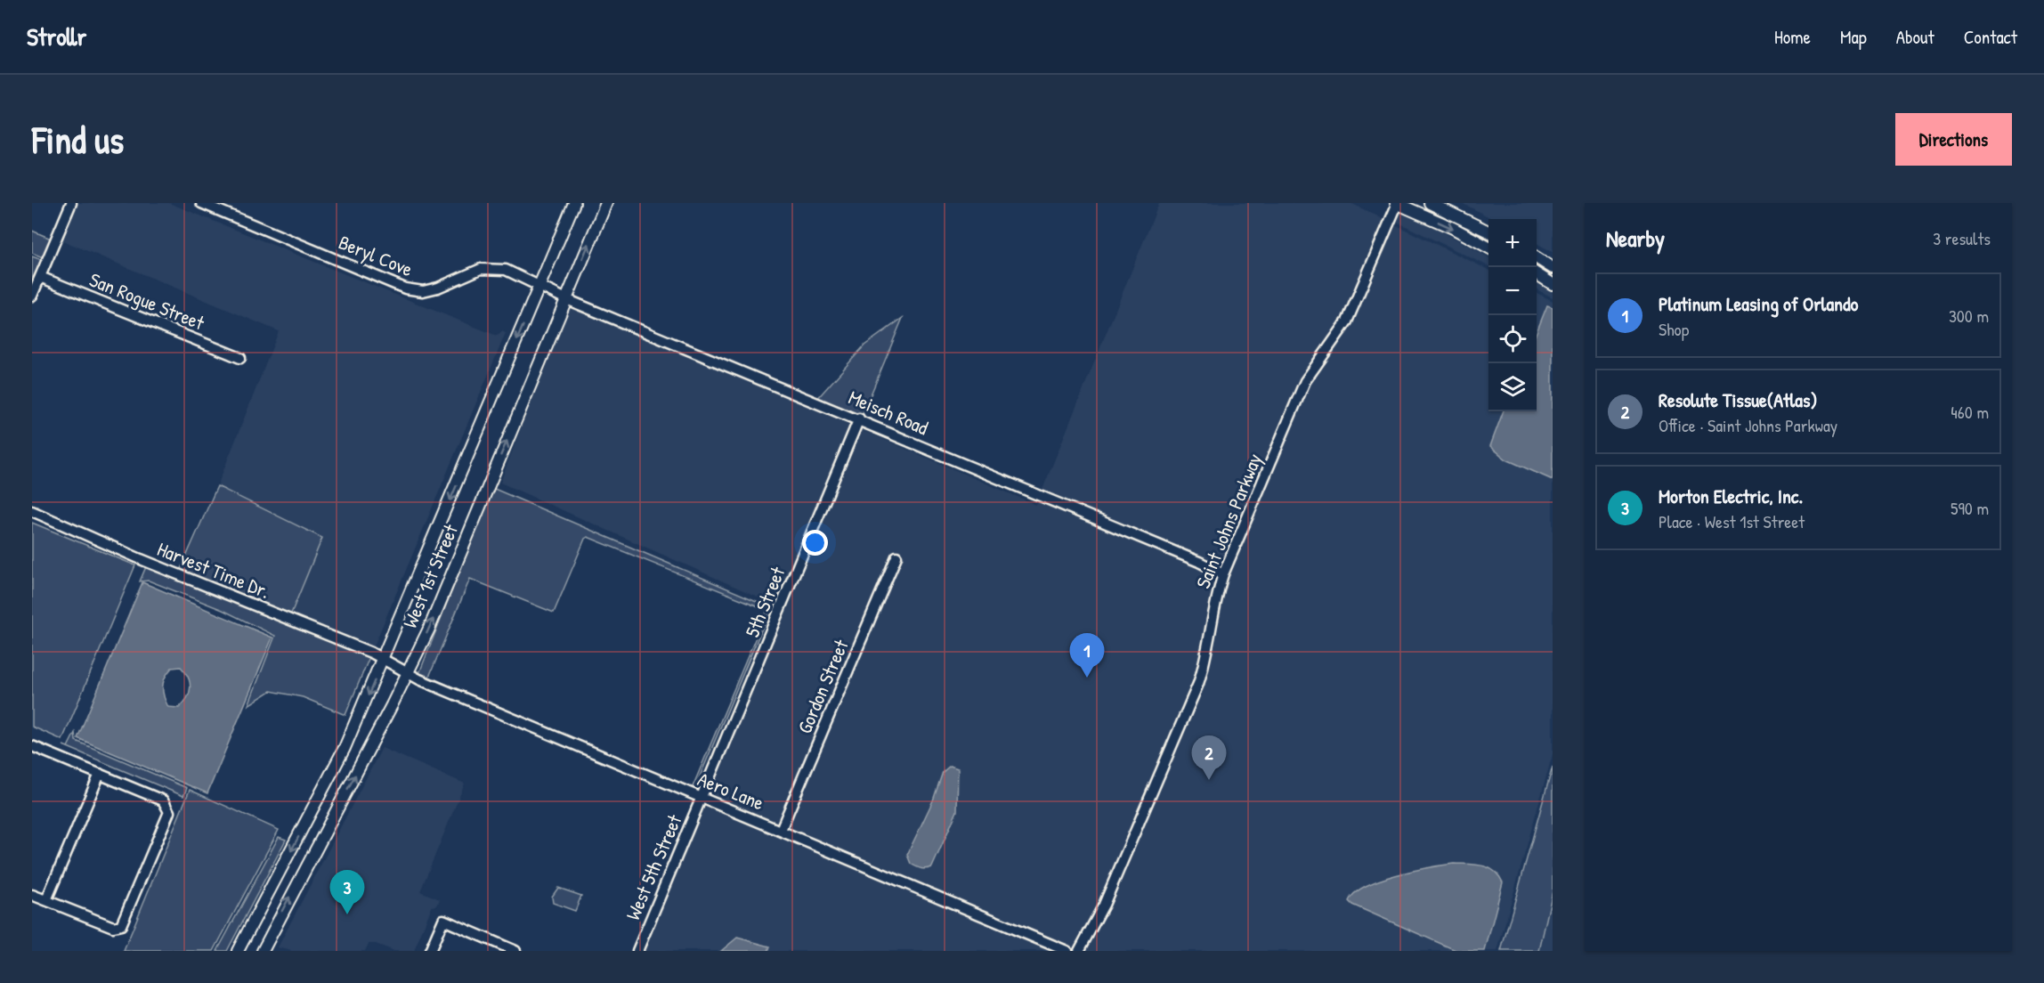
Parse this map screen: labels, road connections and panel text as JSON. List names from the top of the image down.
{
  "streets": {
    "main road": ["West 1st Street"],
    "street": [
      "Beryl Cove",
      "San Rogue Street",
      "Meisch Road",
      "Saint Johns Parkway",
      "Harvest Time Dr.",
      "5th Street",
      "Gordon Street",
      "Aero Lane",
      "West 5th Street"
    ]
  },
  "crossings": [
    ["Beryl Cove", "Meisch Road"],
    ["Beryl Cove", "West 1st Street"],
    ["Meisch Road", "Saint Johns Parkway"],
    ["Meisch Road", "West 1st Street"],
    ["Meisch Road", "5th Street"],
    ["Harvest Time Dr.", "West 1st Street"],
    ["Harvest Time Dr.", "Aero Lane"],
    ["West 1st Street", "Aero Lane"],
    ["5th Street", "Aero Lane"],
    ["5th Street", "West 5th Street"],
    ["Gordon Street", "Aero Lane"],
    ["Aero Lane", "West 5th Street"]
  ],
  "page": {
    "header": "Strollr",
    "nav": [
      "Home",
      "Map",
      "About",
      "Contact"
    ],
    "buttons": "Directions",
    "title": "Find us",
    "heading": ["Nearby", "3 results"],
    "map_buttons": ["+", "−"],
    "list": [
      {
        "mark": "1",
        "name": "Platinum Leasing of Orlando",
        "note": "Shop",
        "value": "300 m"
      },
      {
        "mark": "2",
        "name": "Resolute Tissue(Atlas)",
        "note": "Office · Saint Johns Parkway",
        "value": "460 m"
      },
      {
        "mark": "3",
        "name": "Morton Electric, Inc.",
        "note": "Place · West 1st Street",
        "value": "590 m"
      }
    ],
    "pins": ["1", "2", "3"]
  }
}
